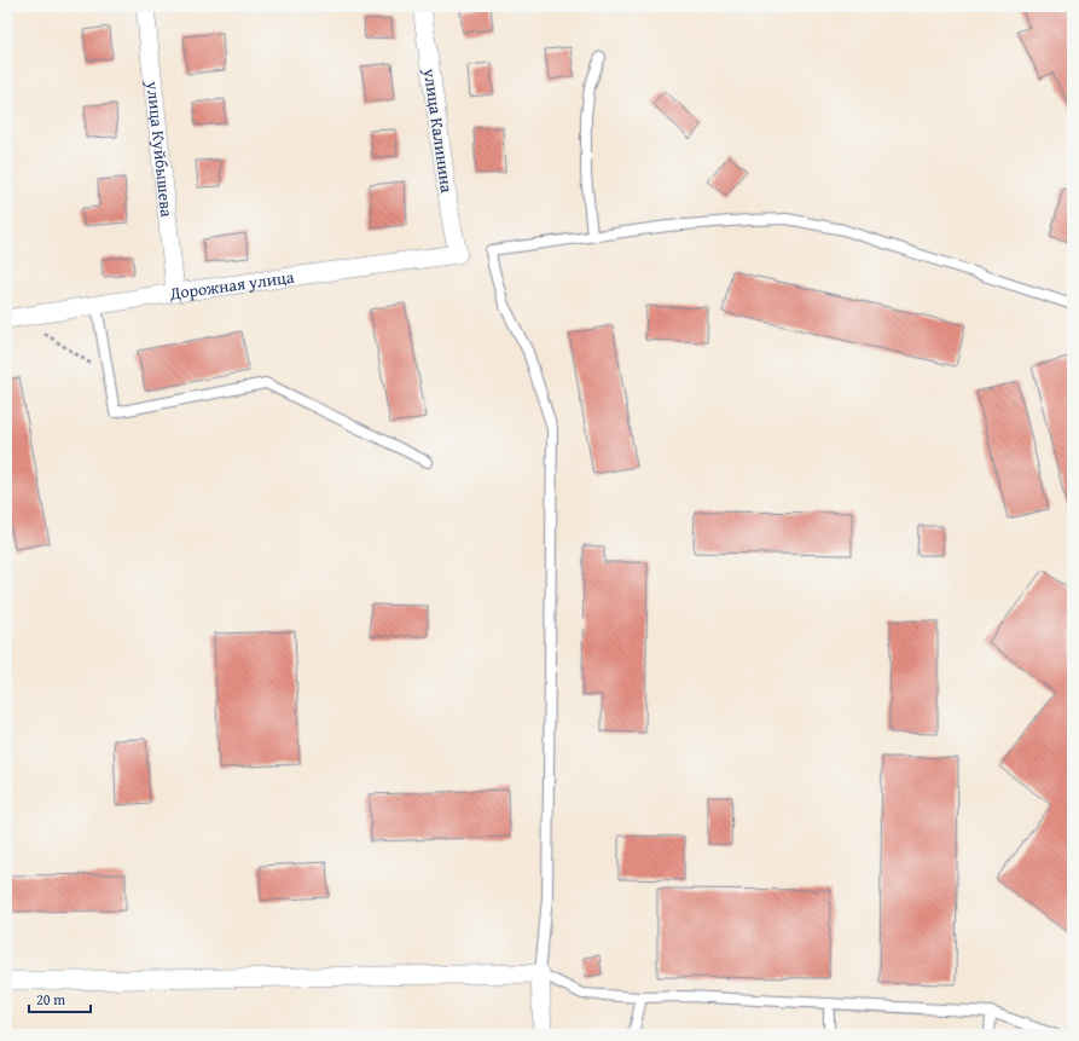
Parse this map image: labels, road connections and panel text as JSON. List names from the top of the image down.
{
  "streets": {
    "street": ["улица Калинина", "улица Куйбышева", "Дорожная улица"]
  },
  "crossings": [
    ["улица Калинина", "Дорожная улица"],
    ["улица Куйбышева", "Дорожная улица"]
  ],
  "scale_bar": "20 m"
}
